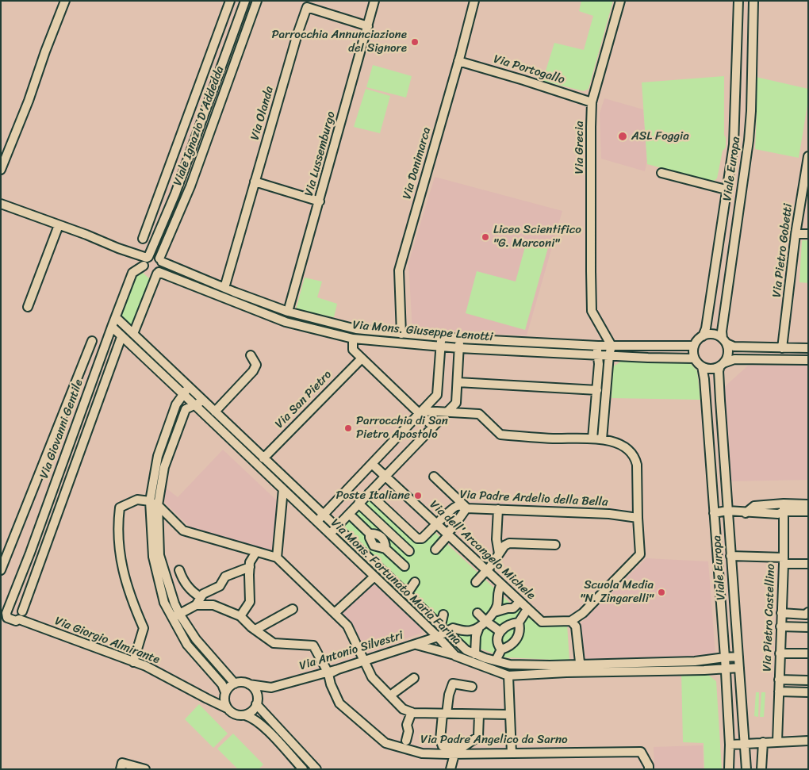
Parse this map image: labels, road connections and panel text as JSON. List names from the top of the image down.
{
  "streets": {
    "street": [
      "Via Portogallo",
      "Via Olanda",
      "Viale Ignazio D'Addedda",
      "Via Grecia",
      "Via Lussemburgo",
      "Via Danimarca",
      "Viale Europa",
      "Via Pietro Gobetti",
      "Via Mons. Giuseppe Lenotti",
      "Via San Pietro",
      "Via Giovanni Gentile",
      "Via Padre Ardelio della Bella",
      "Via dell'Arcangelo Michele",
      "Via Mons. Fortunato Maria Farina",
      "Via Pietro Castellino",
      "Via Giorgio Almirante",
      "Via Antonio Silvestri",
      "Via Padre Angelico da Sarno"
    ]
  },
  "crossings": [
    ["Via Portogallo", "Via Grecia"],
    ["Via Portogallo", "Via Danimarca"],
    ["Via Olanda", "Via Lussemburgo"],
    ["Viale Ignazio D'Addedda", "Via Mons. Giuseppe Lenotti"],
    ["Viale Ignazio D'Addedda", "Via Giovanni Gentile"],
    ["Viale Europa", "Via Mons. Giuseppe Lenotti"],
    ["Viale Europa", "Via Mons. Fortunato Maria Farina"],
    ["Viale Europa", "Via Pietro Castellino"],
    ["Via Mons. Giuseppe Lenotti", "Via Giovanni Gentile"],
    ["Via San Pietro", "Via Mons. Fortunato Maria Farina"],
    ["Via Giovanni Gentile", "Via Mons. Fortunato Maria Farina"],
    ["Via Giovanni Gentile", "Via Giorgio Almirante"],
    ["Via Padre Ardelio della Bella", "Via dell'Arcangelo Michele"],
    ["Via Mons. Fortunato Maria Farina", "Via Antonio Silvestri"],
    ["Via Giorgio Almirante", "Via Antonio Silvestri"],
    ["Via Antonio Silvestri", "Via Padre Angelico da Sarno"]
  ],
  "places": [
    "Parrocchia Annunciazione del Signore",
    "ASL Foggia",
    "Liceo Scientifico \"G. Marconi\"",
    "Parrocchia di San Pietro Apostolo",
    "Poste Italiane",
    "Scuola Media \"N. Zingarelli\""
  ]
}
